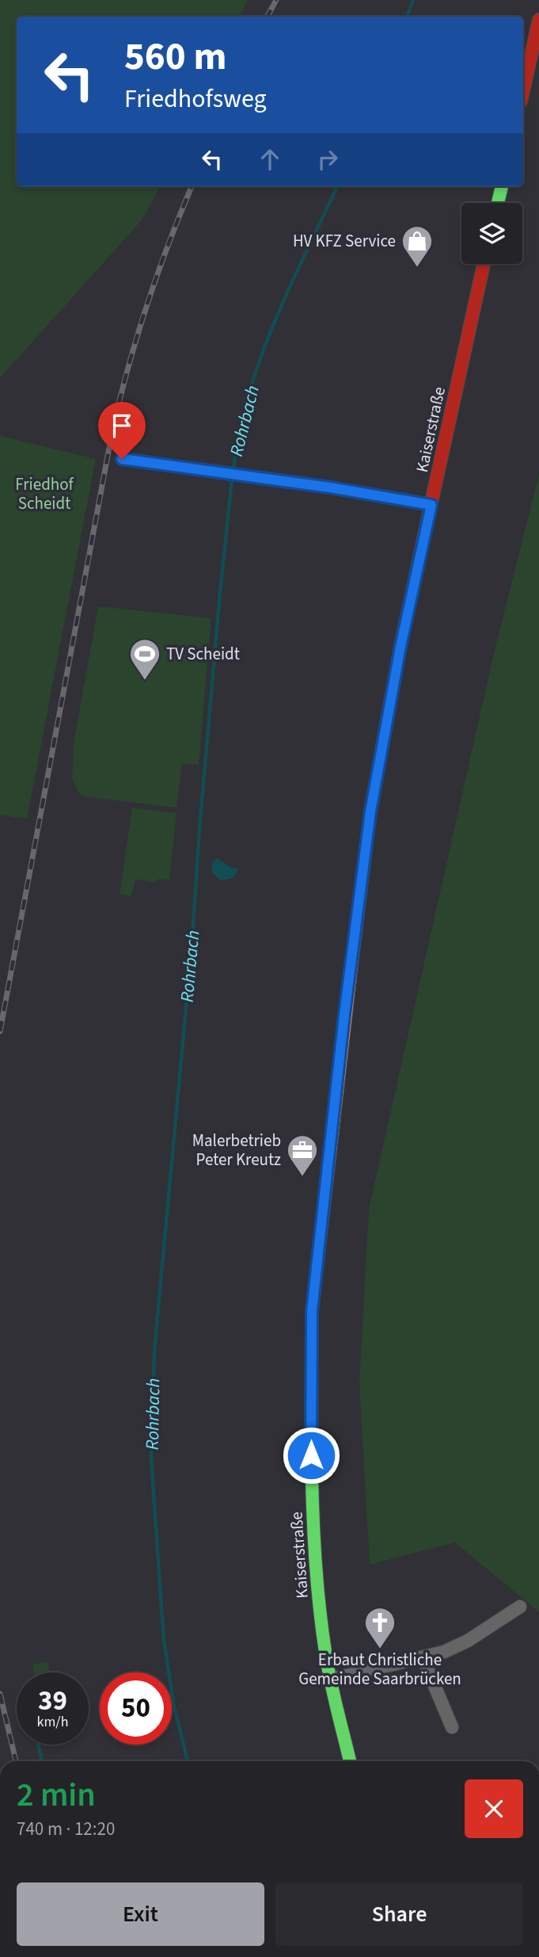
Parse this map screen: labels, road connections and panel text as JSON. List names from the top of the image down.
{
  "streets": {
    "main road": ["Kaiserstraße"]
  },
  "water": ["Rohrbach"],
  "parks": ["Friedhof Scheidt"],
  "places": {
    "shop": ["HV KFZ Service"],
    "sports": ["TV Scheidt"],
    "office": ["Malerbetrieb Peter Kreutz"],
    "church": ["Erbaut Christliche Gemeinde Saarbrücken"]
  },
  "page": {
    "turn": ["560 m", "Friedhofsweg"],
    "speed": "39 km/h",
    "limit": "50",
    "heading": ["2 min", "740 m · 12:20"],
    "buttons": ["Exit", "Share"]
  }
}
